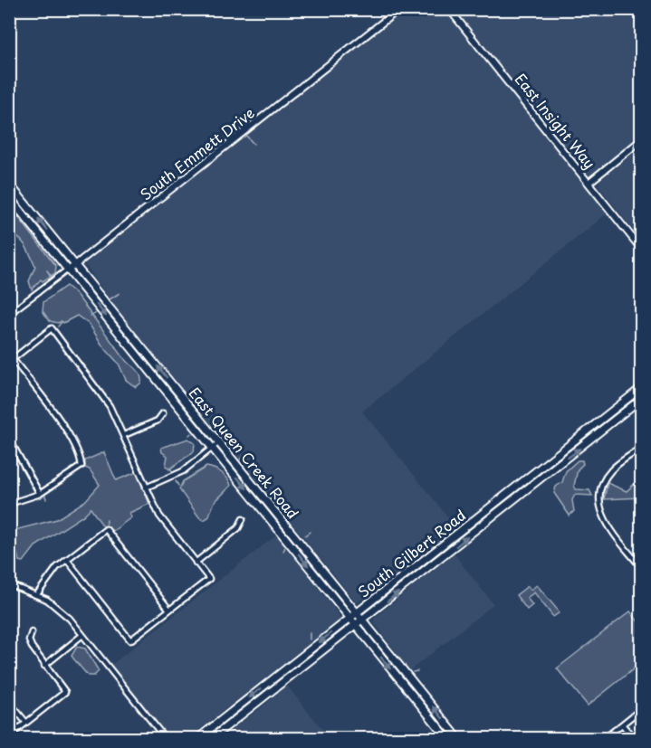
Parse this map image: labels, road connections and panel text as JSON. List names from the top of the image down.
{
  "streets": {
    "main road": ["East Queen Creek Road", "South Gilbert Road"],
    "street": ["East Insight Way", "South Emmett Drive"]
  },
  "crossings": [
    ["South Emmett Drive", "East Queen Creek Road"],
    ["East Queen Creek Road", "South Gilbert Road"]
  ]
}
